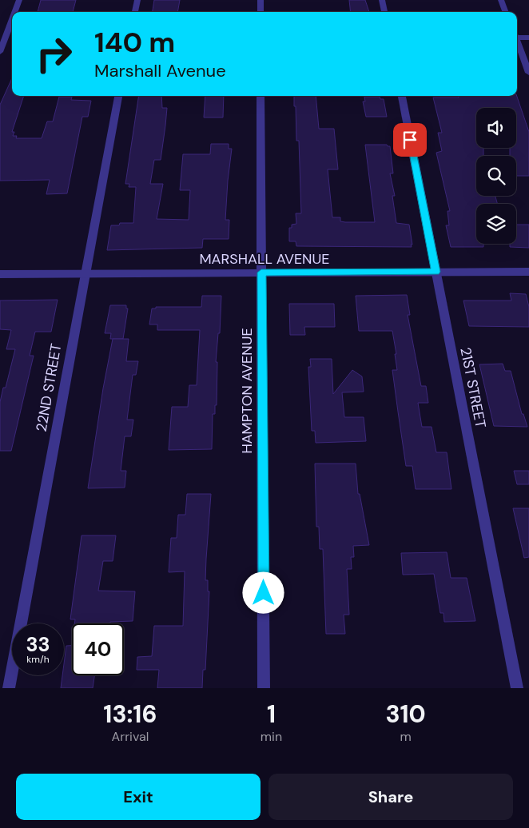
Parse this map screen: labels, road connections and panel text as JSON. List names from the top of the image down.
{
  "streets": {
    "street": [
      "MARSHALL AVENUE",
      "22ND STREET",
      "21ST STREET",
      "HAMPTON AVENUE"
    ]
  },
  "crossings": [
    ["MARSHALL AVENUE", "22ND STREET"],
    ["MARSHALL AVENUE", "21ST STREET"],
    ["MARSHALL AVENUE", "HAMPTON AVENUE"]
  ],
  "page": {
    "turn": ["140 m", "Marshall Avenue"],
    "speed": "33 km/h",
    "limit": "40",
    "eta": [
      "13:16",
      "Arrival",
      "1",
      "min",
      "310",
      "m"
    ],
    "buttons": ["Exit", "Share"]
  }
}
